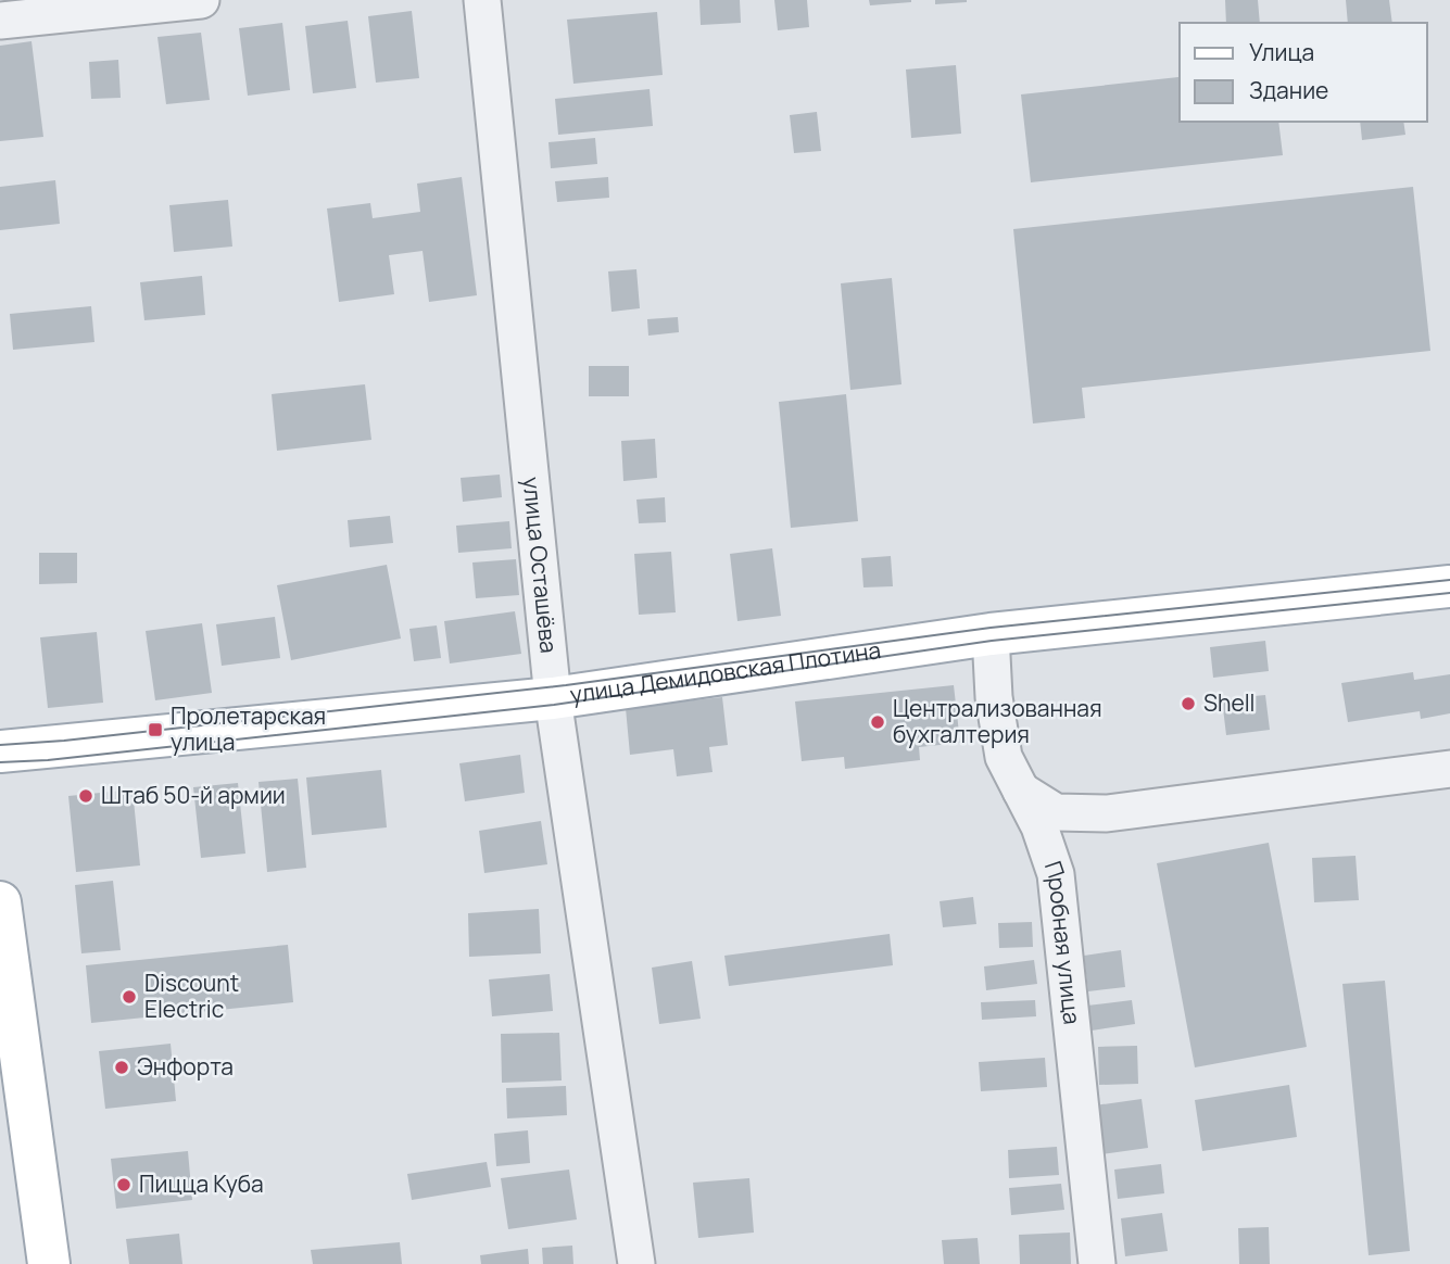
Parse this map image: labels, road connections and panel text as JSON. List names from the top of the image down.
{
  "streets": {
    "main road": ["улица Демидовская Плотина"],
    "street": ["улица Осташёва", "Пробная улица"]
  },
  "crossings": [
    ["улица Осташёва", "улица Демидовская Плотина"],
    ["улица Демидовская Плотина", "Пробная улица"]
  ],
  "places": {
    "other": [
      "Shell",
      "Централизованная бухгалтерия",
      "Штаб 50-й армии",
      "Discount Electric",
      "Энфорта",
      "Пицца Куба"
    ],
    "transit": ["Пролетарская улица"]
  },
  "legend": ["Улица", "Здание"]
}
